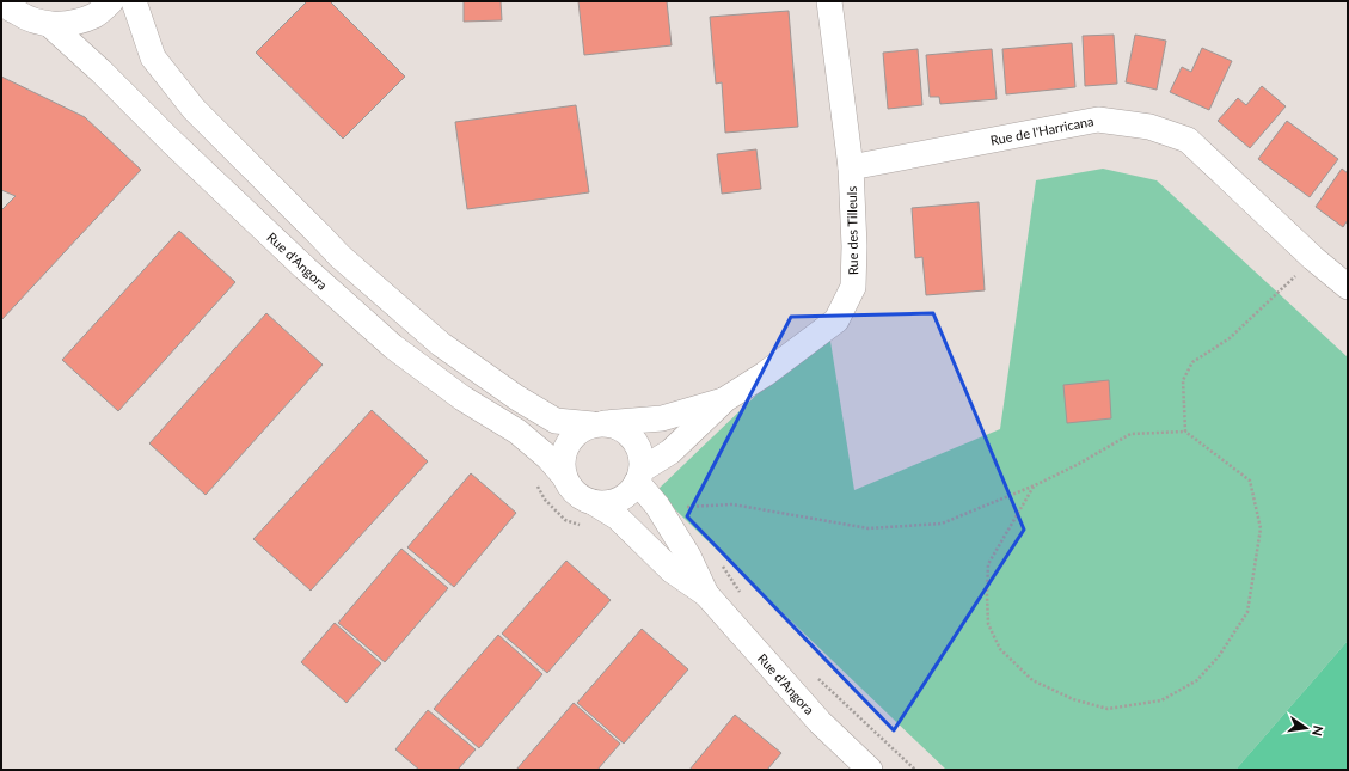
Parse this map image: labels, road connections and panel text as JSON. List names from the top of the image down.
{
  "streets": {
    "street": ["Rue de l'Harricana", "Rue des Tilleuls", "Rue d'Angora"]
  },
  "crossings": [
    ["Rue de l'Harricana", "Rue des Tilleuls"],
    ["Rue des Tilleuls", "Rue d'Angora"]
  ],
  "north": "right"
}
